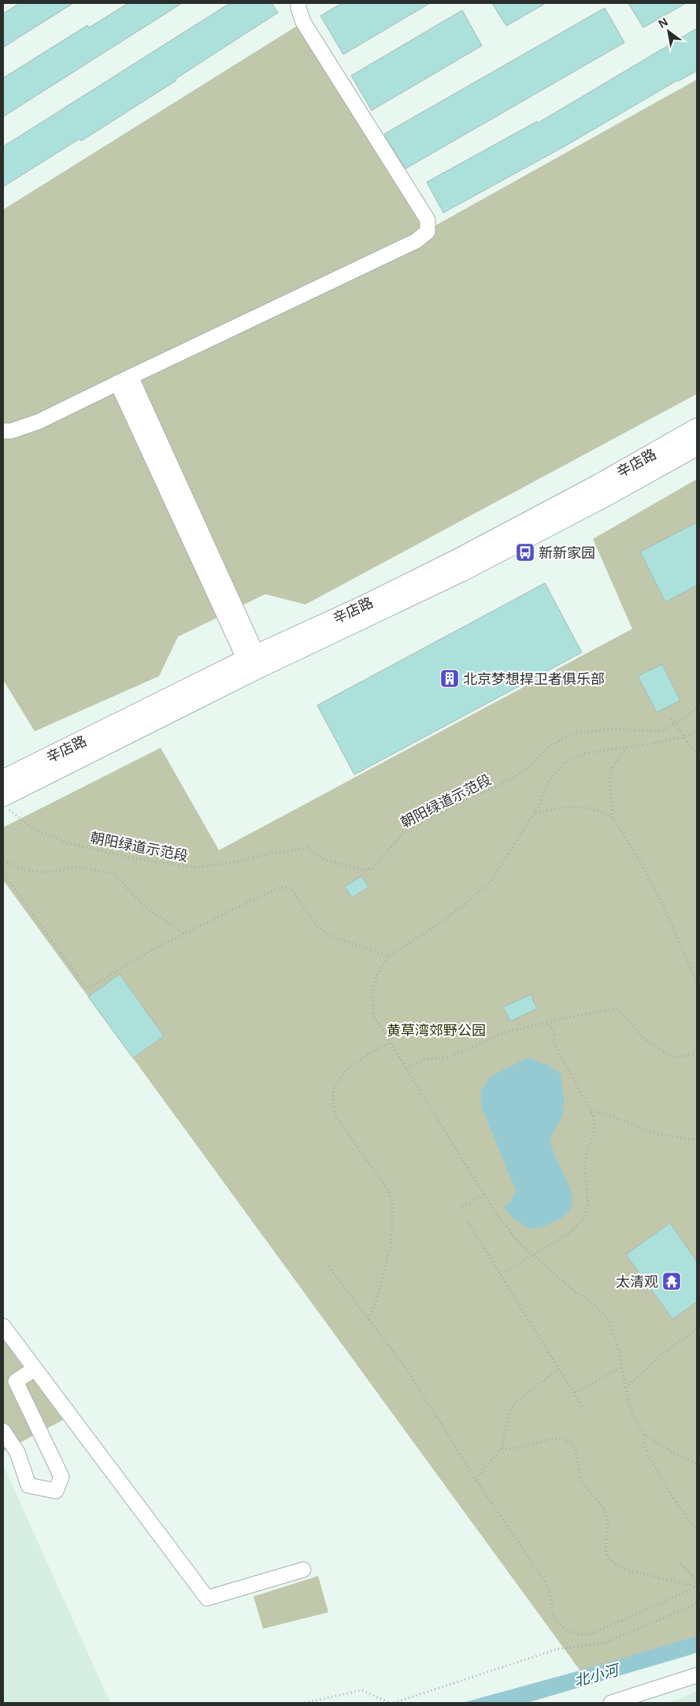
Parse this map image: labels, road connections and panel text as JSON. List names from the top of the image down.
{
  "streets": {
    "main road": ["辛店路"],
    "path": ["朝阳绿道示范段"]
  },
  "crossings": [
    ["辛店路", "朝阳绿道示范段"]
  ],
  "water": ["北小河"],
  "parks": ["黄草湾郊野公园"],
  "places": {
    "bus stop": ["新新家园"],
    "building": ["北京梦想捍卫者俱乐部"],
    "temple": ["太清观"]
  },
  "north": "top left"
}
